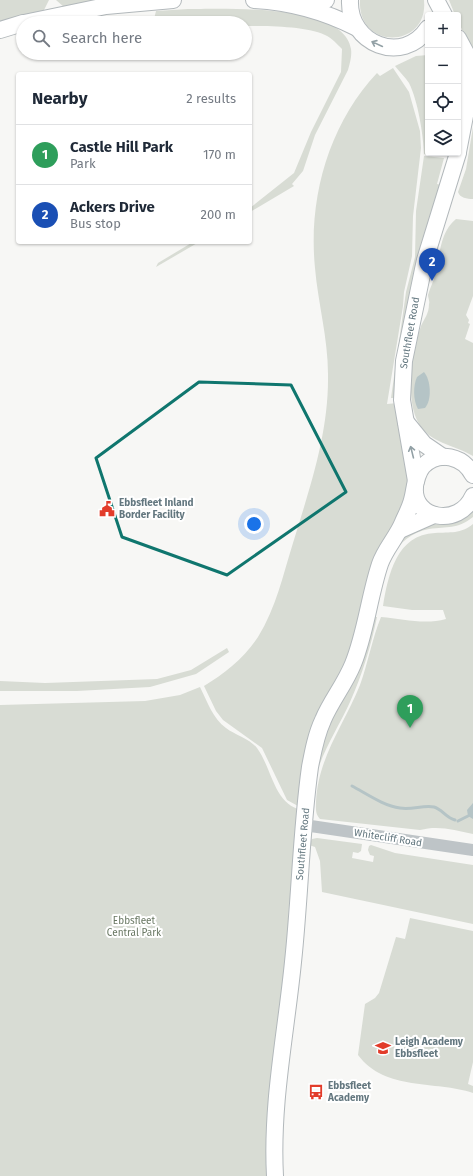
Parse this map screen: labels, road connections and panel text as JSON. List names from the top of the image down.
{
  "streets": {
    "main road": ["Southfleet Road"],
    "street": ["Whitecliff Road"]
  },
  "crossings": [
    ["Southfleet Road", "Whitecliff Road"]
  ],
  "parks": ["Ebbsfleet Central Park"],
  "places": {
    "public building": ["Ebbsfleet Inland Border Facility"],
    "school or university": ["Leigh Academy Ebbsfleet"],
    "bus stop": ["Ebbsfleet Academy"]
  },
  "page": {
    "map_buttons": ["+", "−"],
    "search": "Search here",
    "heading": ["Nearby", "2 results"],
    "list": [
      {
        "mark": "1",
        "name": "Castle Hill Park",
        "note": "Park",
        "value": "170 m"
      },
      {
        "mark": "2",
        "name": "Ackers Drive",
        "note": "Bus stop",
        "value": "200 m"
      }
    ],
    "pins": ["2", "1"]
  }
}
